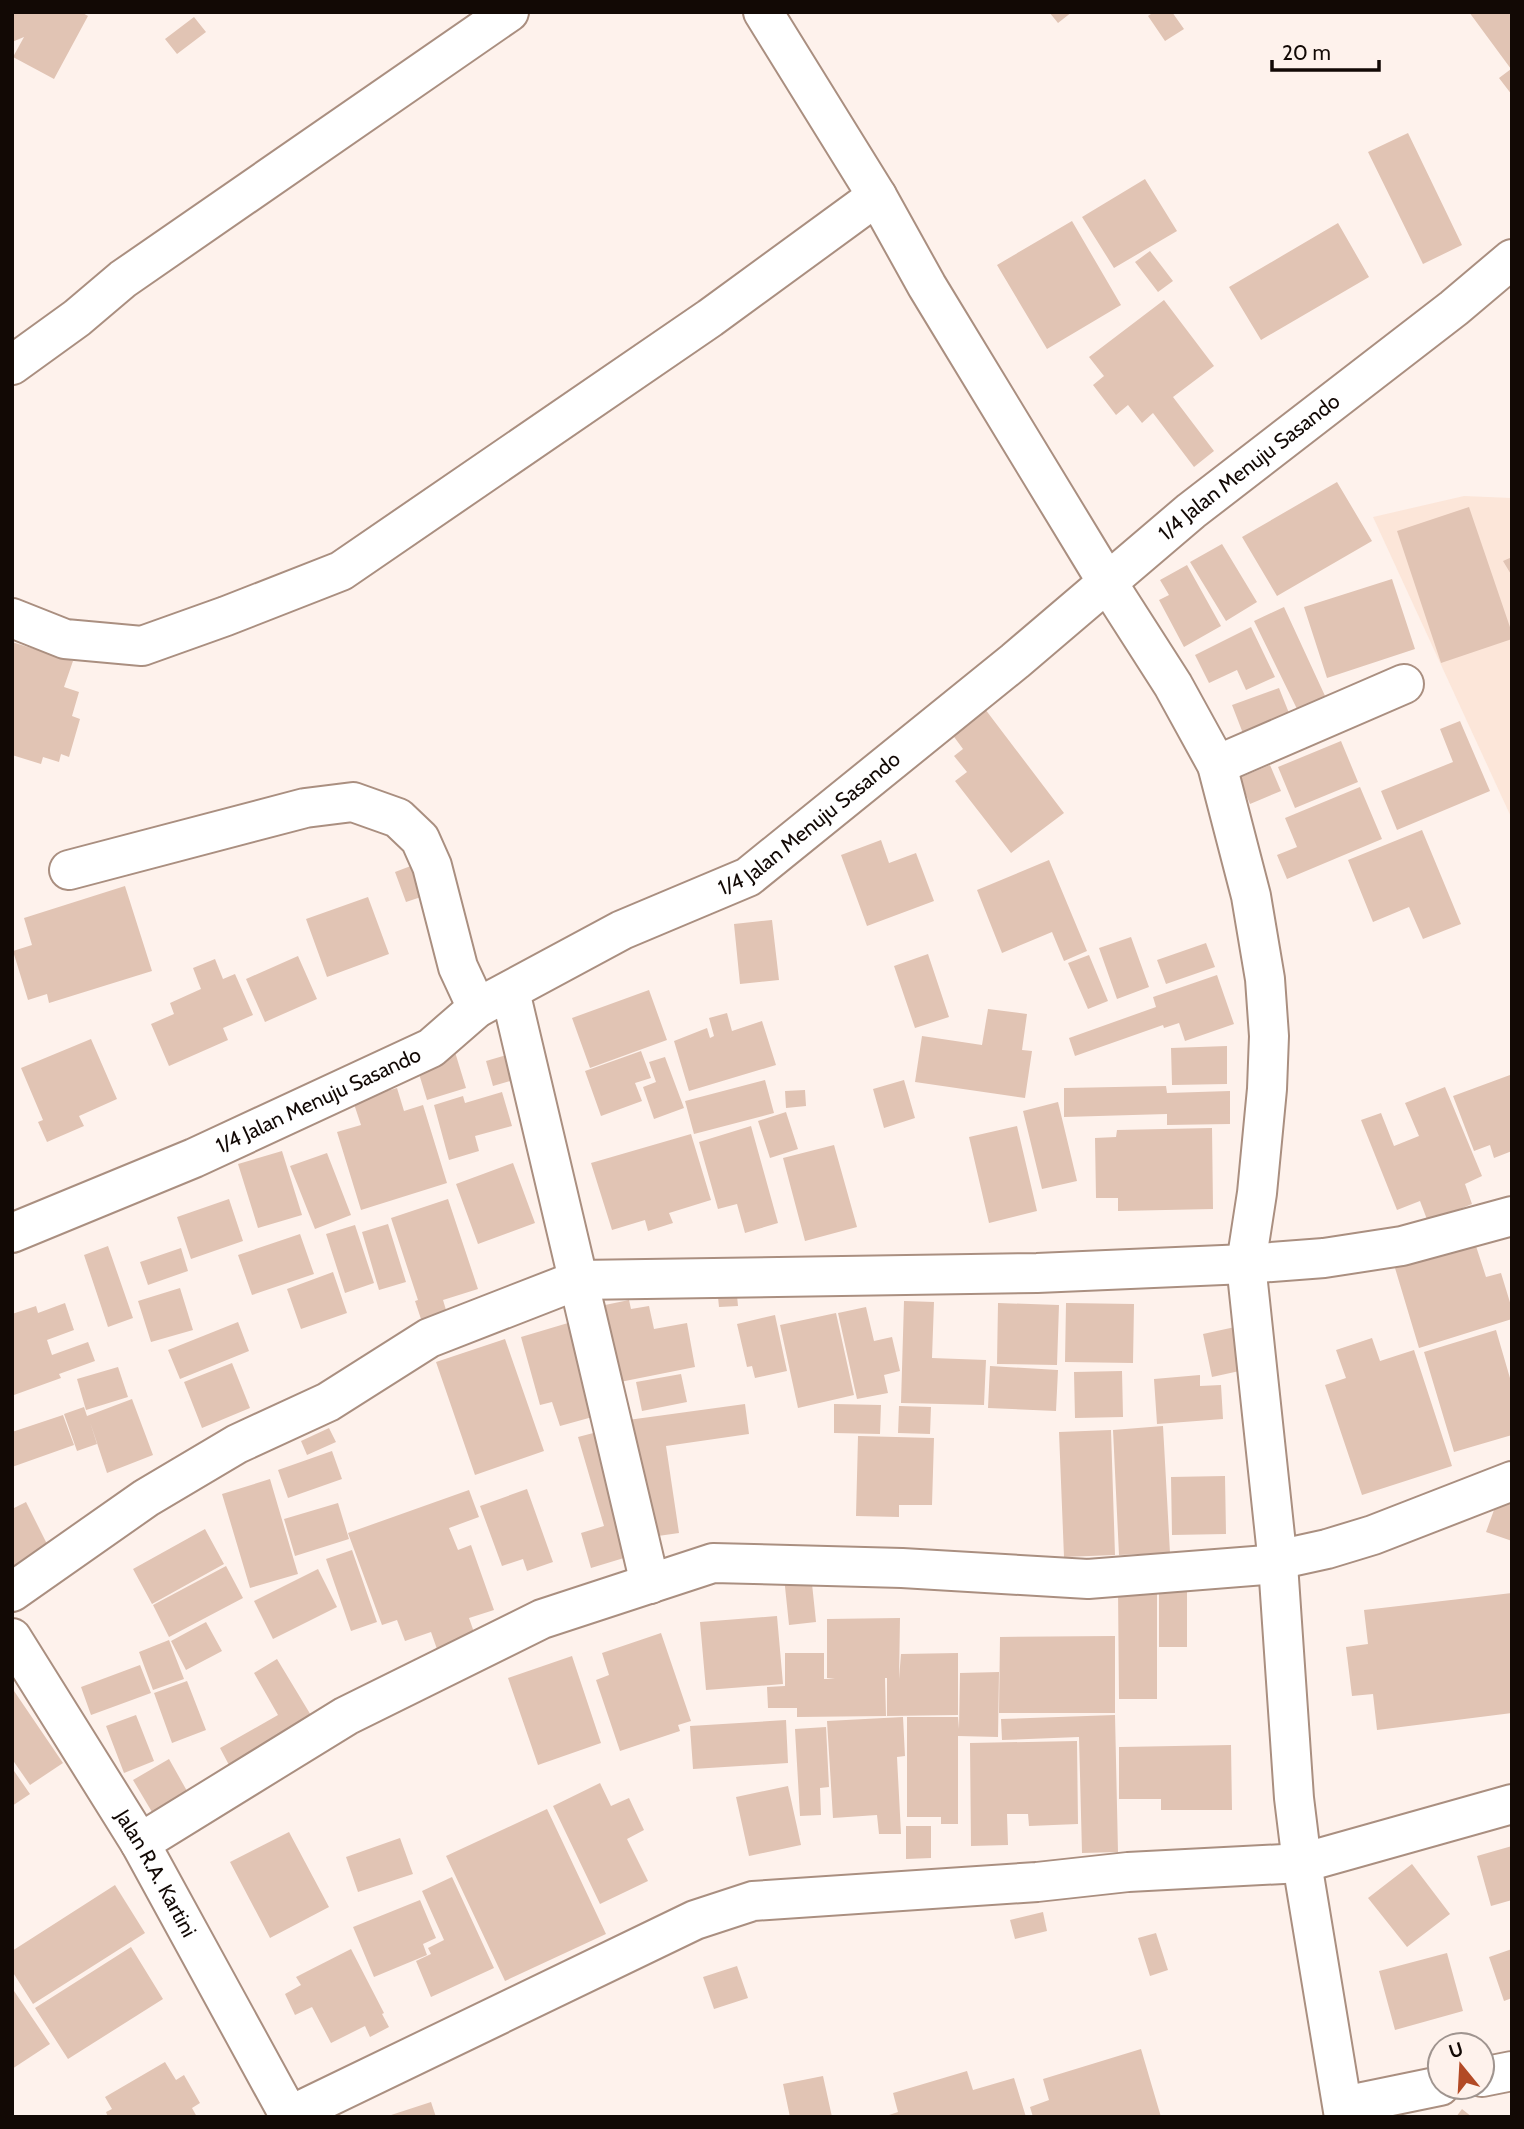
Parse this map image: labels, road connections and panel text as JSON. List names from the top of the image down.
{
  "streets": {
    "street": ["1/4 Jalan Menuju Sasando", "Jalan R.A. Kartini"]
  },
  "scale_bar": "20 m",
  "north": "top"
}
